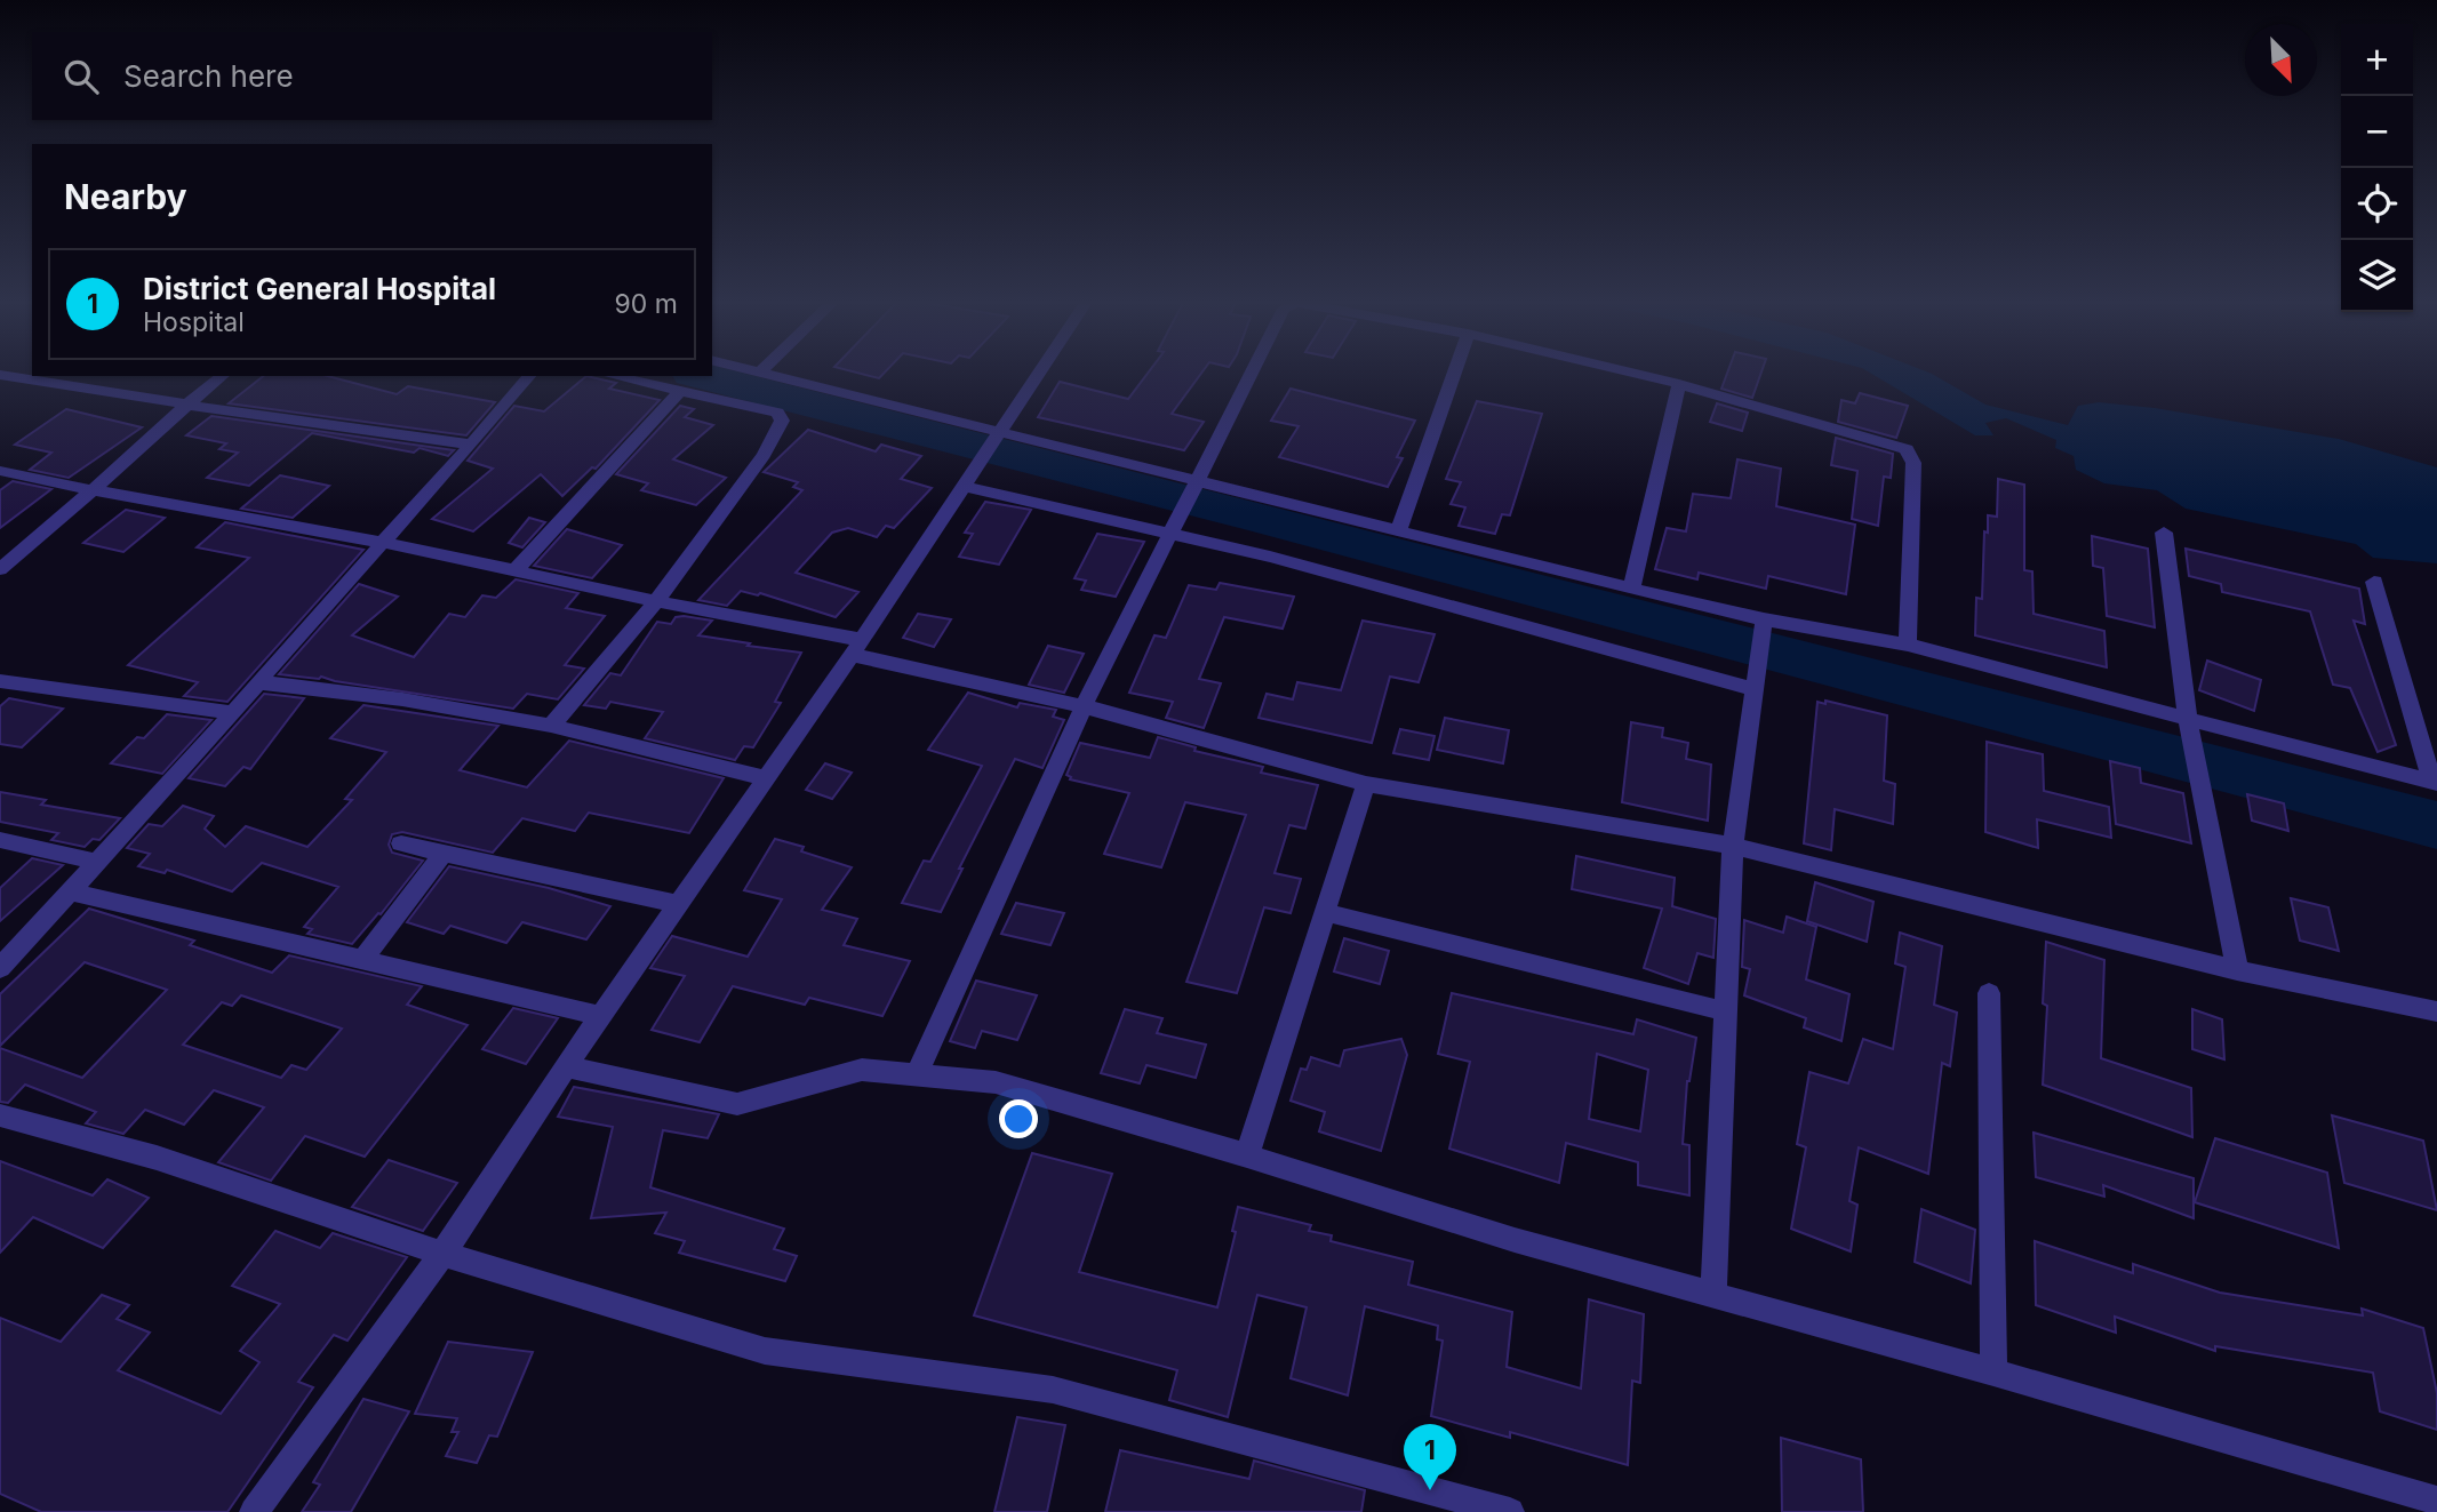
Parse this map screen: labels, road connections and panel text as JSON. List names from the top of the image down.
{
  "north": "bottom right",
  "page": {
    "map_buttons": ["+", "−"],
    "search": "Search here",
    "heading": "Nearby",
    "list": [
      {
        "mark": "1",
        "name": "District General Hospital",
        "note": "Hospital",
        "value": "90 m"
      }
    ],
    "pins": "1"
  }
}
